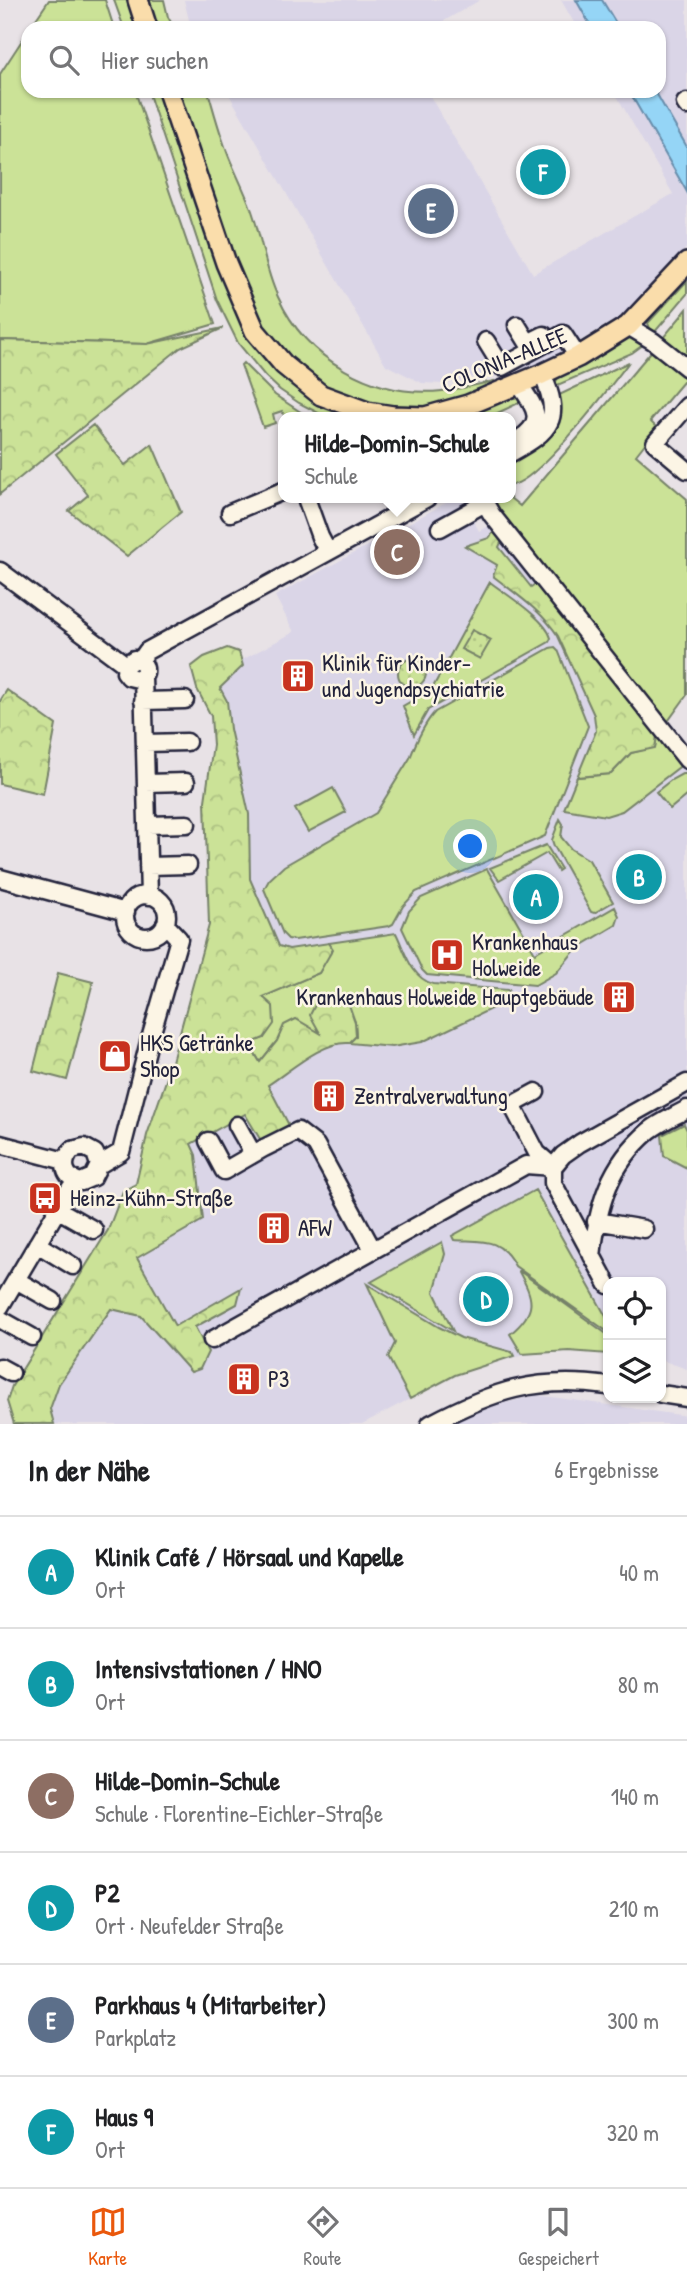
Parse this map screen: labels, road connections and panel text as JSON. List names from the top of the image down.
{
  "streets": {
    "main road": ["COLONIA-ALLEE"]
  },
  "places": {
    "building": [
      "Klinik für Kinder- und Jugendpsychiatrie",
      "Krankenhaus Holweide Hauptgebäude",
      "Zentralverwaltung",
      "AFW",
      "P3"
    ],
    "hospital": ["Krankenhaus Holweide"],
    "shop": ["HKS Getränke Shop"],
    "bus stop": ["Heinz-Kühn-Straße"]
  },
  "page": {
    "search": "Hier suchen",
    "pins": [
      "F",
      "E",
      "C",
      "B",
      "A",
      "D"
    ],
    "popup": ["Hilde-Domin-Schule", "Schule"],
    "heading": ["In der Nähe", "6 Ergebnisse"],
    "list": [
      {
        "mark": "A",
        "name": "Klinik Café / Hörsaal und Kapelle",
        "note": "Ort",
        "value": "40 m"
      },
      {
        "mark": "B",
        "name": "Intensivstationen / HNO",
        "note": "Ort",
        "value": "80 m"
      },
      {
        "mark": "C",
        "name": "Hilde-Domin-Schule",
        "note": "Schule · Florentine-Eichler-Straße",
        "value": "140 m"
      },
      {
        "mark": "D",
        "name": "P2",
        "note": "Ort · Neufelder Straße",
        "value": "210 m"
      },
      {
        "mark": "E",
        "name": "Parkhaus 4 (Mitarbeiter)",
        "note": "Parkplatz",
        "value": "300 m"
      },
      {
        "mark": "F",
        "name": "Haus 9",
        "note": "Ort",
        "value": "320 m"
      }
    ],
    "nav": ["Karte", "Route", "Gespeichert"]
  }
}
